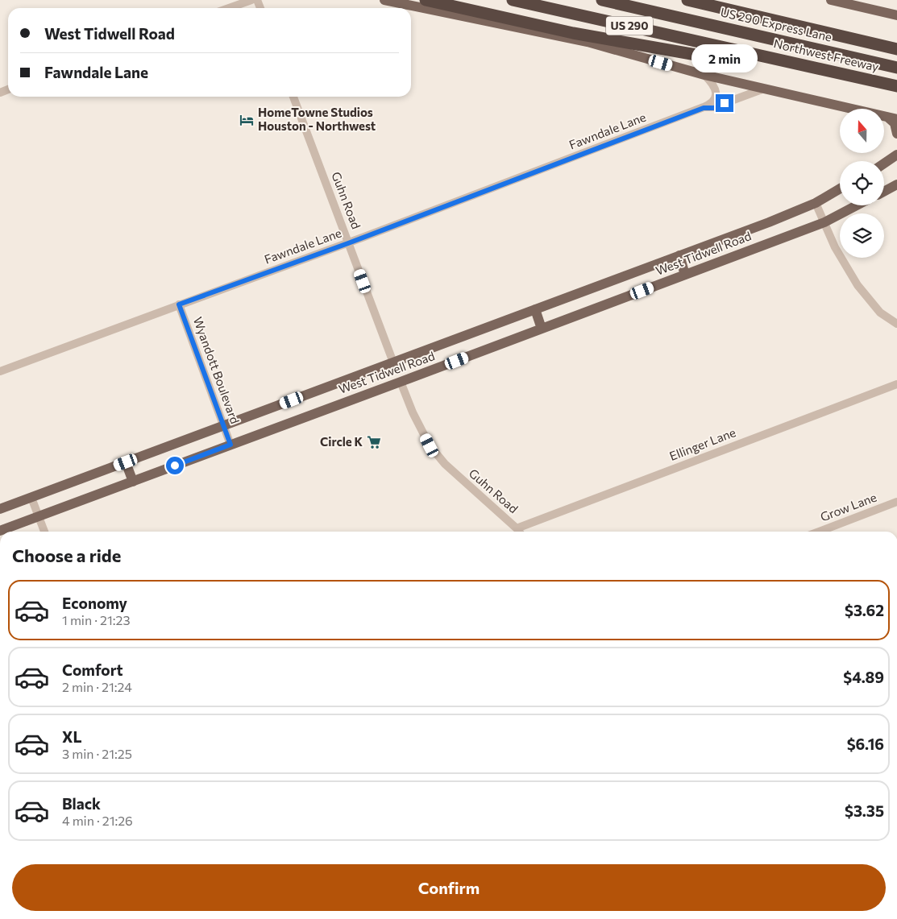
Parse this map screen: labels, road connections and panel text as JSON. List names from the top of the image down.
{
  "streets": {
    "highway": ["US 290 Express Lane", "US 290", "Northwest Freeway"],
    "main road": ["West Tidwell Road"],
    "street": [
      "Fawndale Lane",
      "Guhn Road",
      "Wyandott Boulevard",
      "Ellinger Lane",
      "Grow Lane"
    ]
  },
  "crossings": [
    ["Fawndale Lane", "Guhn Road"],
    ["Fawndale Lane", "Wyandott Boulevard"],
    ["Guhn Road", "West Tidwell Road"],
    ["Guhn Road", "Ellinger Lane"],
    ["West Tidwell Road", "Wyandott Boulevard"]
  ],
  "places": {
    "hotel": ["HomeTowne Studios Houston - Northwest"],
    "supermarket": ["Circle K"]
  },
  "north": "top",
  "page": {
    "banner": ["West Tidwell Road", "Fawndale Lane"],
    "bubble": "2 min",
    "heading": "Choose a ride",
    "list": [
      {
        "name": "Economy",
        "note": "1 min · 21:23",
        "value": "$3.62"
      },
      {
        "name": "Comfort",
        "note": "2 min · 21:24",
        "value": "$4.89"
      },
      {
        "name": "XL",
        "note": "3 min · 21:25",
        "value": "$6.16"
      },
      {
        "name": "Black",
        "note": "4 min · 21:26",
        "value": "$3.35"
      }
    ],
    "buttons": "Confirm"
  }
}
